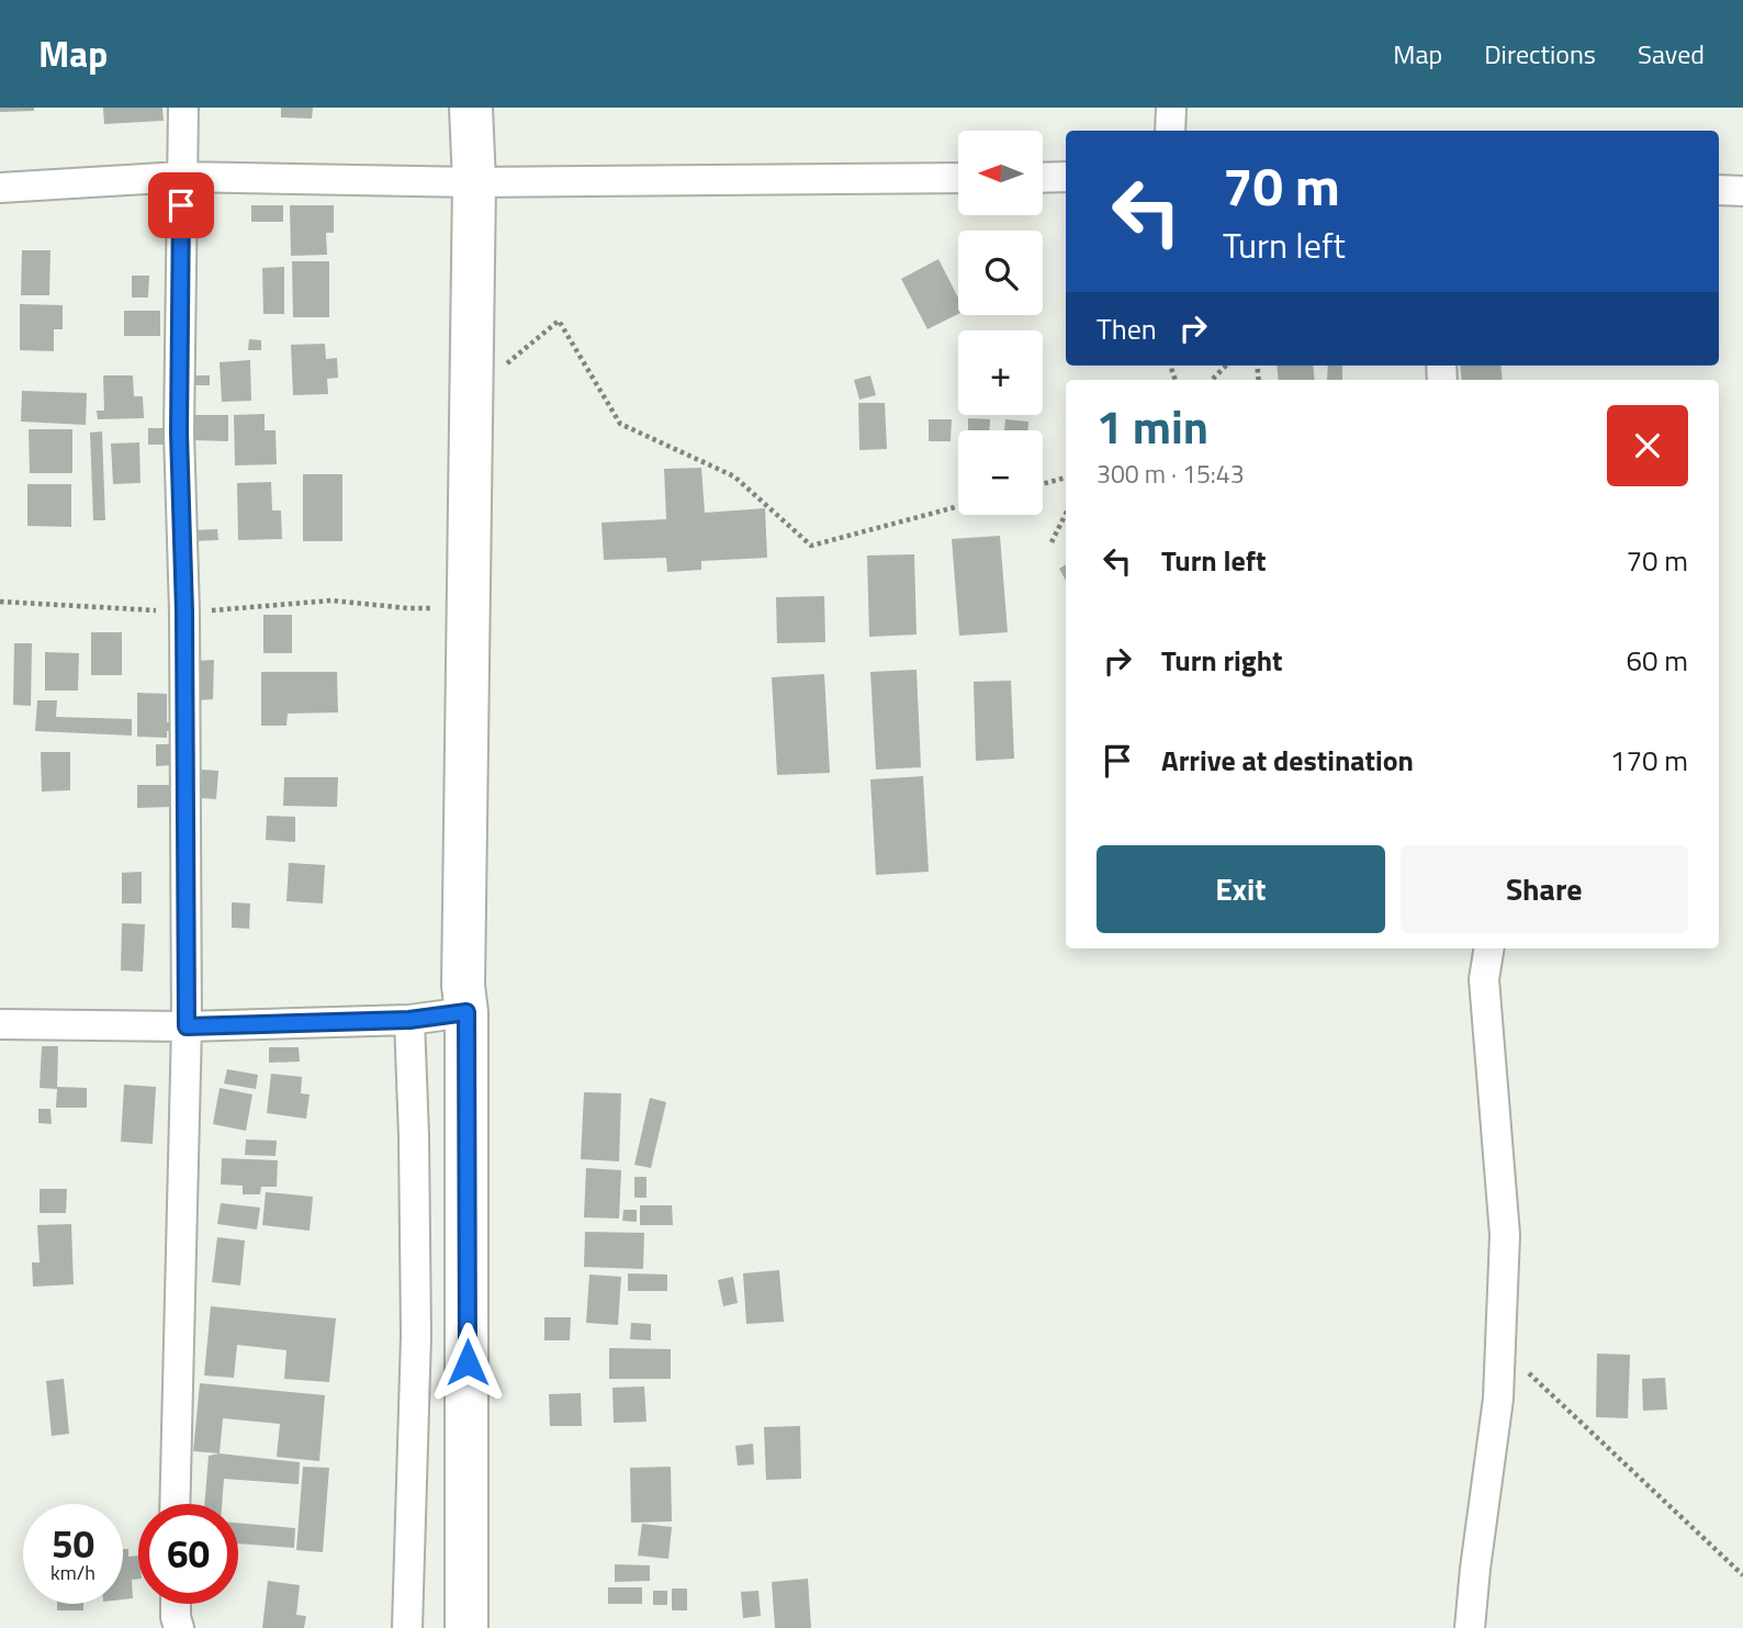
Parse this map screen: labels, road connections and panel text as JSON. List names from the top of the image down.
{
  "north": "left",
  "page": {
    "header": "Map",
    "nav": ["Map", "Directions", "Saved"],
    "map_buttons": ["+", "−"],
    "turn": ["70 m", "Turn left"],
    "then": "Then",
    "heading": ["1 min", "300 m · 15:43"],
    "list": [
      {
        "name": "Turn left",
        "value": "70 m"
      },
      {
        "name": "Turn right",
        "value": "60 m"
      },
      {
        "name": "Arrive at destination",
        "value": "170 m"
      }
    ],
    "buttons": ["Exit", "Share"],
    "speed": "50 km/h",
    "limit": "60"
  }
}
